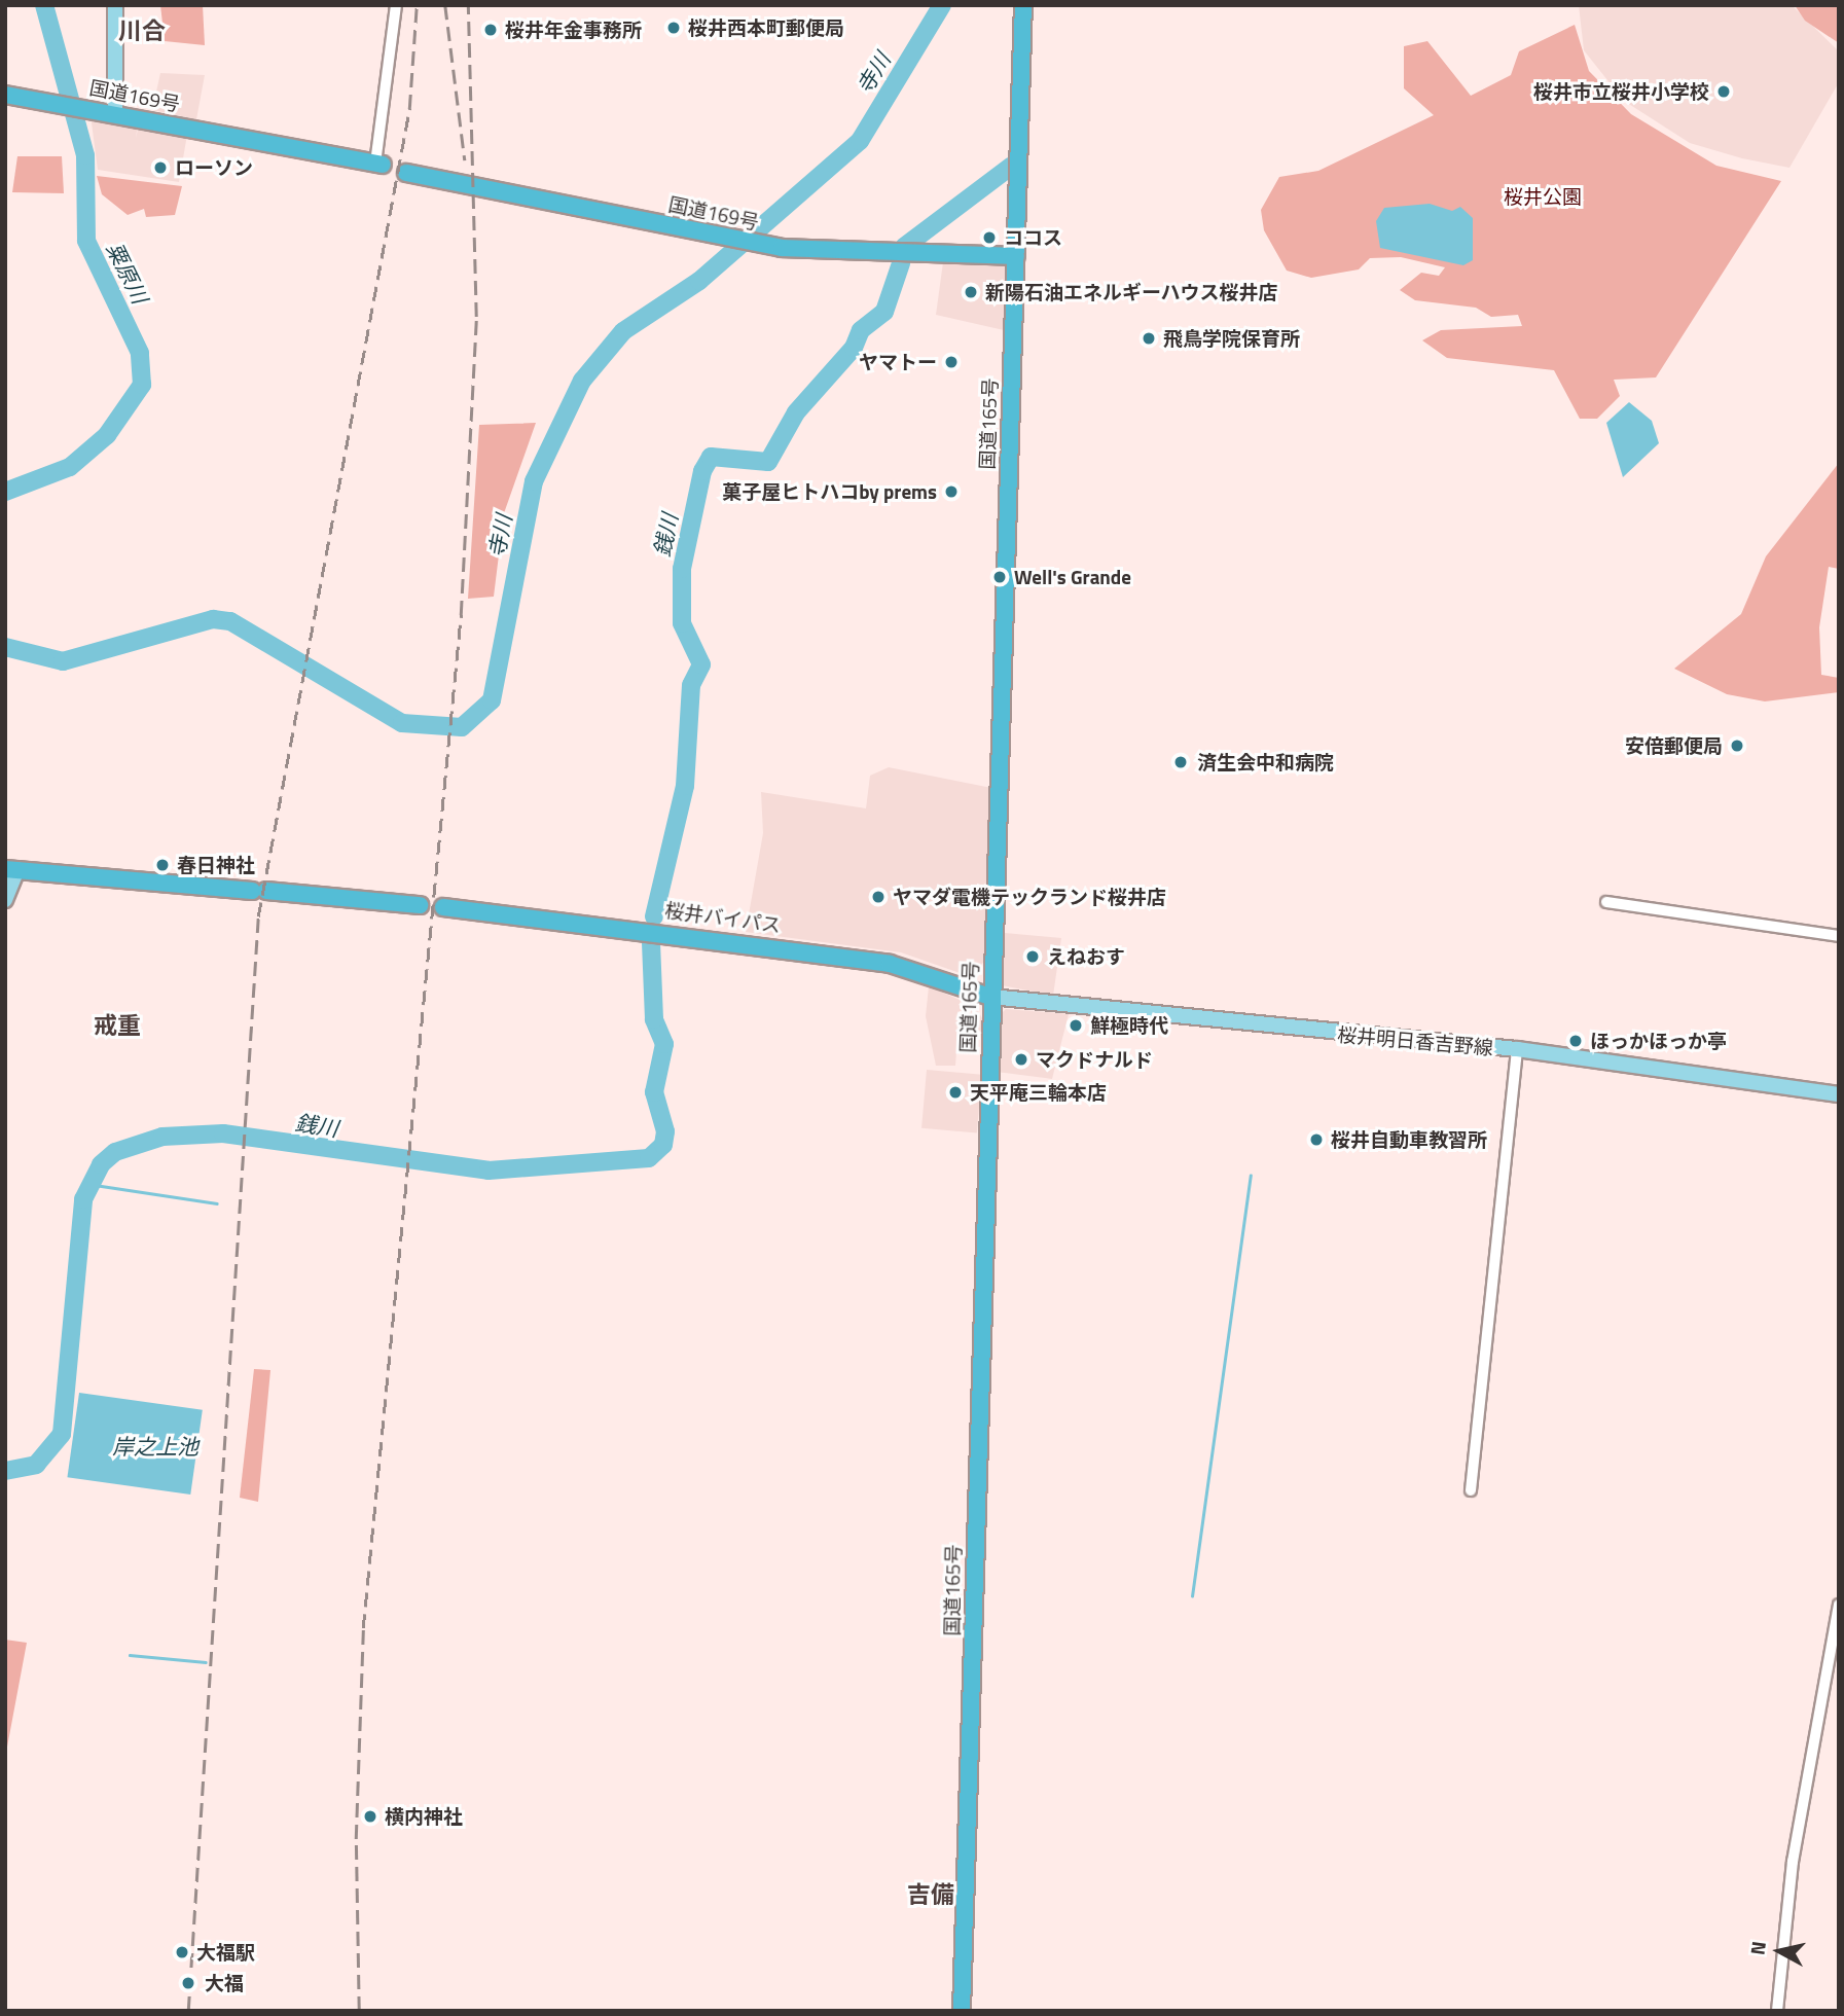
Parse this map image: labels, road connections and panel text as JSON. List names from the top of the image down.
{
  "streets": {
    "highway": ["国道169号", "国道165号", "桜井バイパス"],
    "main road": ["桜井明日香吉野線"]
  },
  "crossings": [
    ["国道169号", "国道165号"],
    ["国道165号", "桜井バイパス"],
    ["国道165号", "桜井明日香吉野線"],
    ["桜井バイパス", "桜井明日香吉野線"]
  ],
  "districts": ["川合", "戒重", "吉備"],
  "water": [
    "寺川",
    "粟原川",
    "銭川",
    "岸之上池"
  ],
  "parks": ["桜井公園"],
  "places": [
    "桜井西本町郵便局",
    "桜井年金事務所",
    "桜井市立桜井小学校",
    "ローソン",
    "ココス",
    "新陽石油エネルギーハウス桜井店",
    "飛鳥学院保育所",
    "ヤマトー",
    "菓子屋ヒトハコby prems",
    "Well's Grande",
    "安倍郵便局",
    "済生会中和病院",
    "春日神社",
    "ヤマダ電機テックランド桜井店",
    "えねおす",
    "鮮極時代",
    "ほっかほっか亭",
    "マクドナルド",
    "天平庵三輪本店",
    "桜井自動車教習所",
    "横内神社",
    "大福駅",
    "大福"
  ],
  "north": "left"
}
